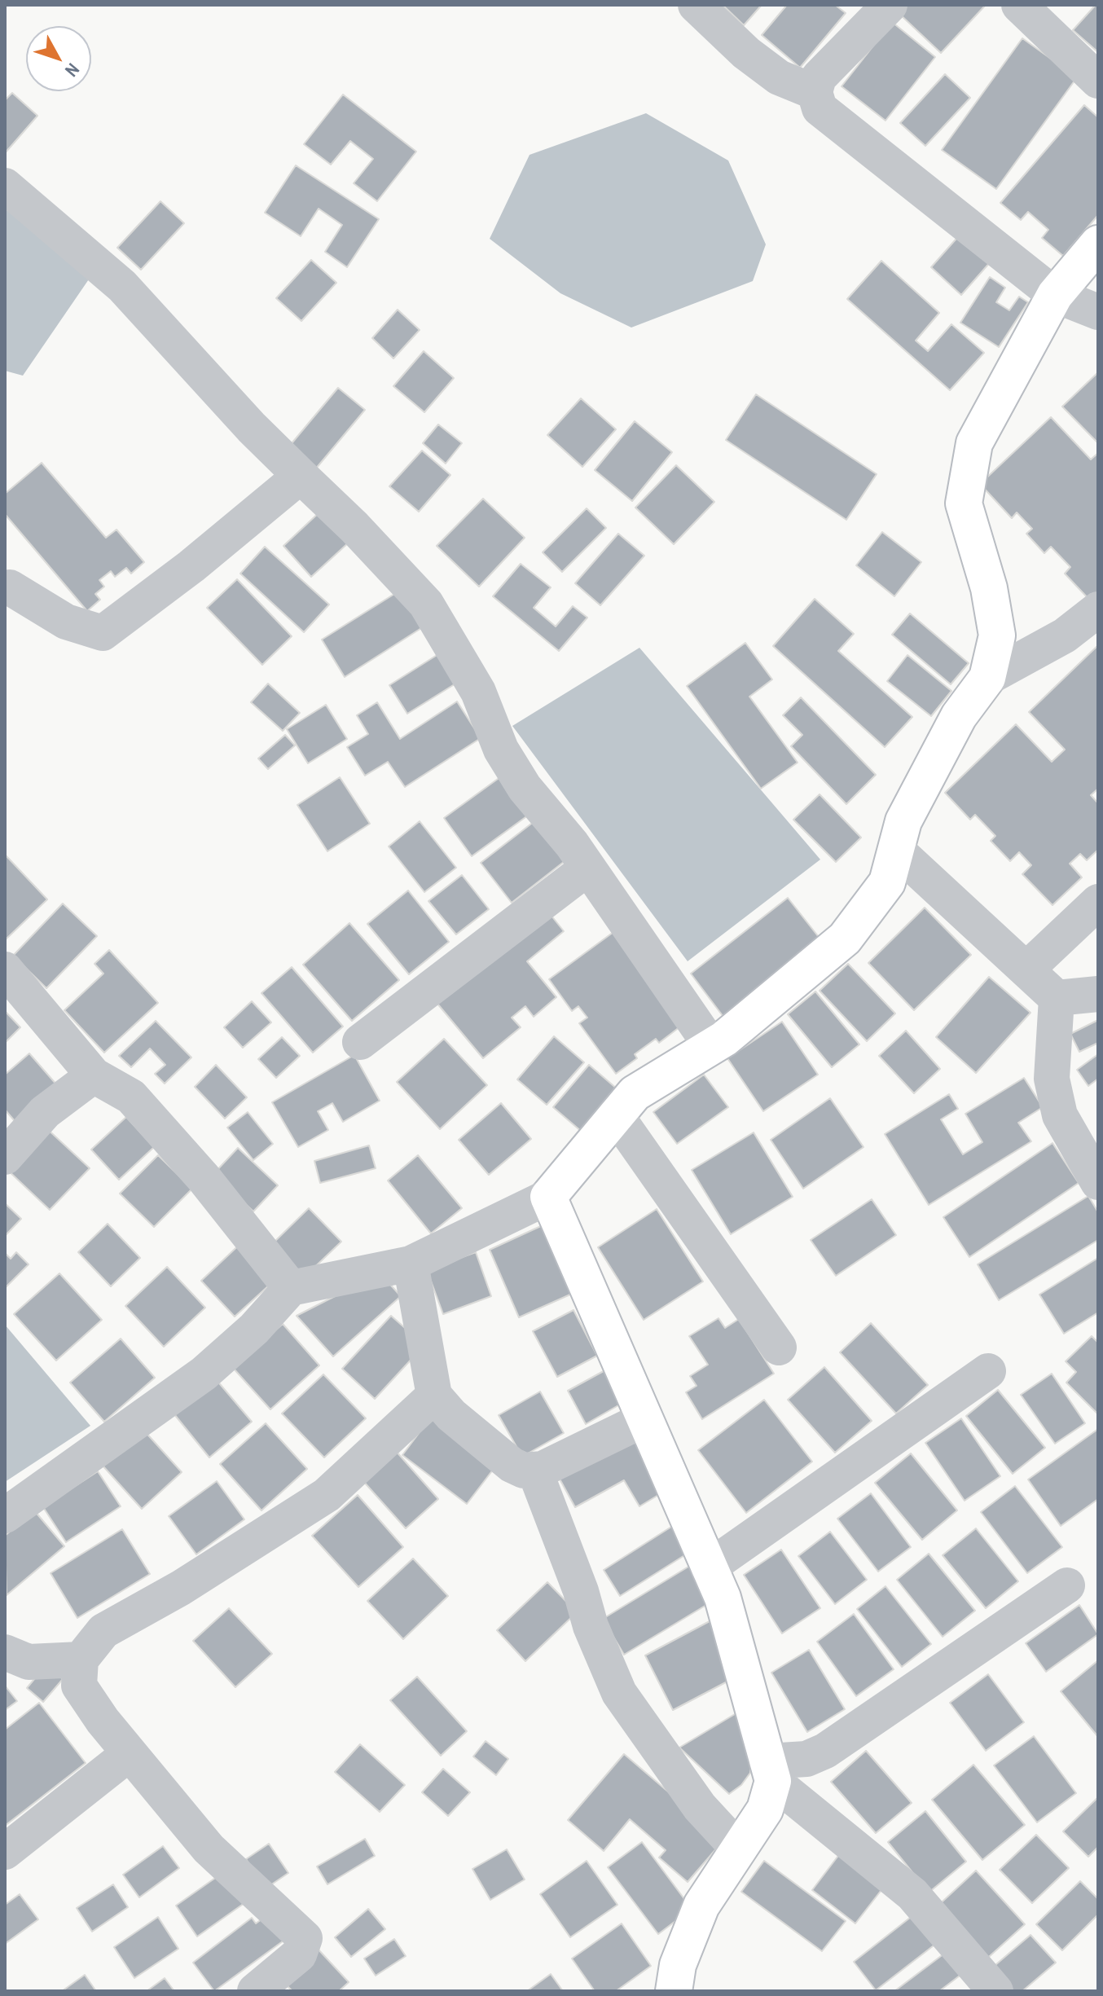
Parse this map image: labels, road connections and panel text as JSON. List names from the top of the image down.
{
  "north": "bottom right"
}
